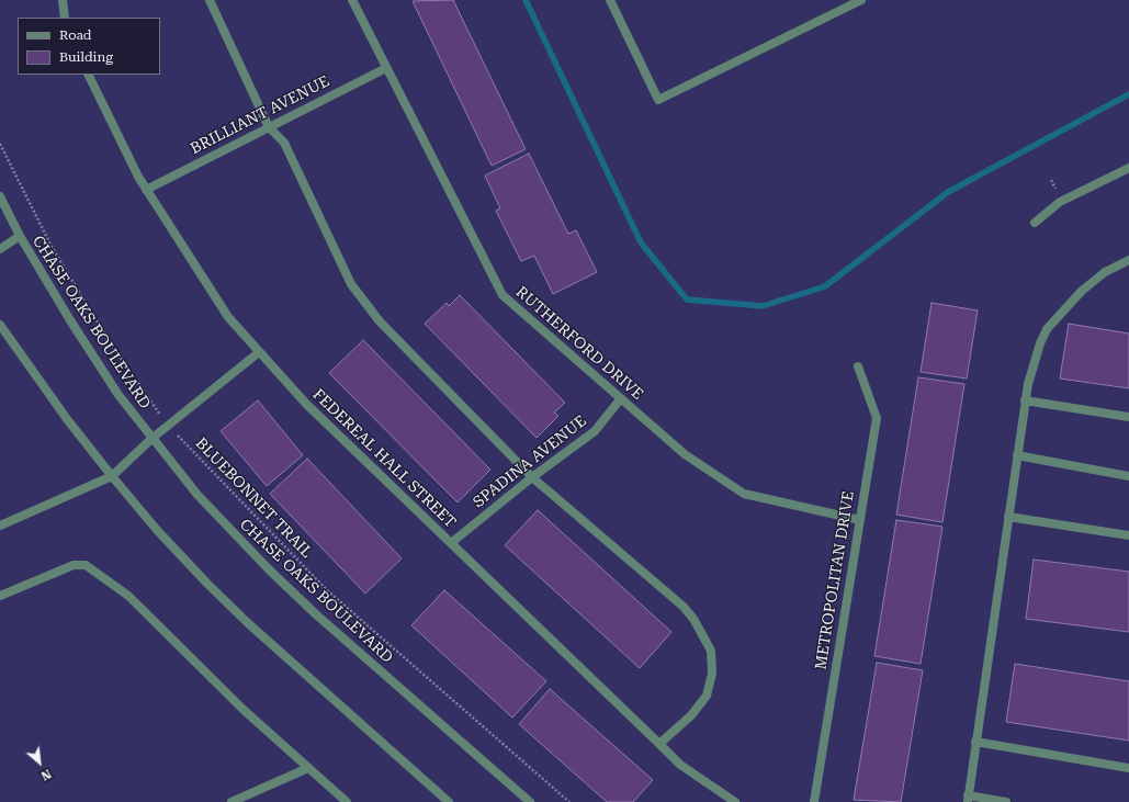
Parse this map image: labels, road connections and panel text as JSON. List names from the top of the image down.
{
  "streets": {
    "street": [
      "BRILLIANT AVENUE",
      "CHASE OAKS BOULEVARD",
      "RUTHERFORD DRIVE",
      "FEDEREAL HALL STREET",
      "SPADINA AVENUE",
      "METROPOLITAN DRIVE"
    ],
    "path": ["BLUEBONNET TRAIL"]
  },
  "crossings": [
    ["BRILLIANT AVENUE", "RUTHERFORD DRIVE"],
    ["BRILLIANT AVENUE", "FEDEREAL HALL STREET"],
    ["RUTHERFORD DRIVE", "SPADINA AVENUE"],
    ["RUTHERFORD DRIVE", "METROPOLITAN DRIVE"],
    ["FEDEREAL HALL STREET", "SPADINA AVENUE"]
  ],
  "legend": ["Road", "Building"],
  "north": "bottom right"
}
